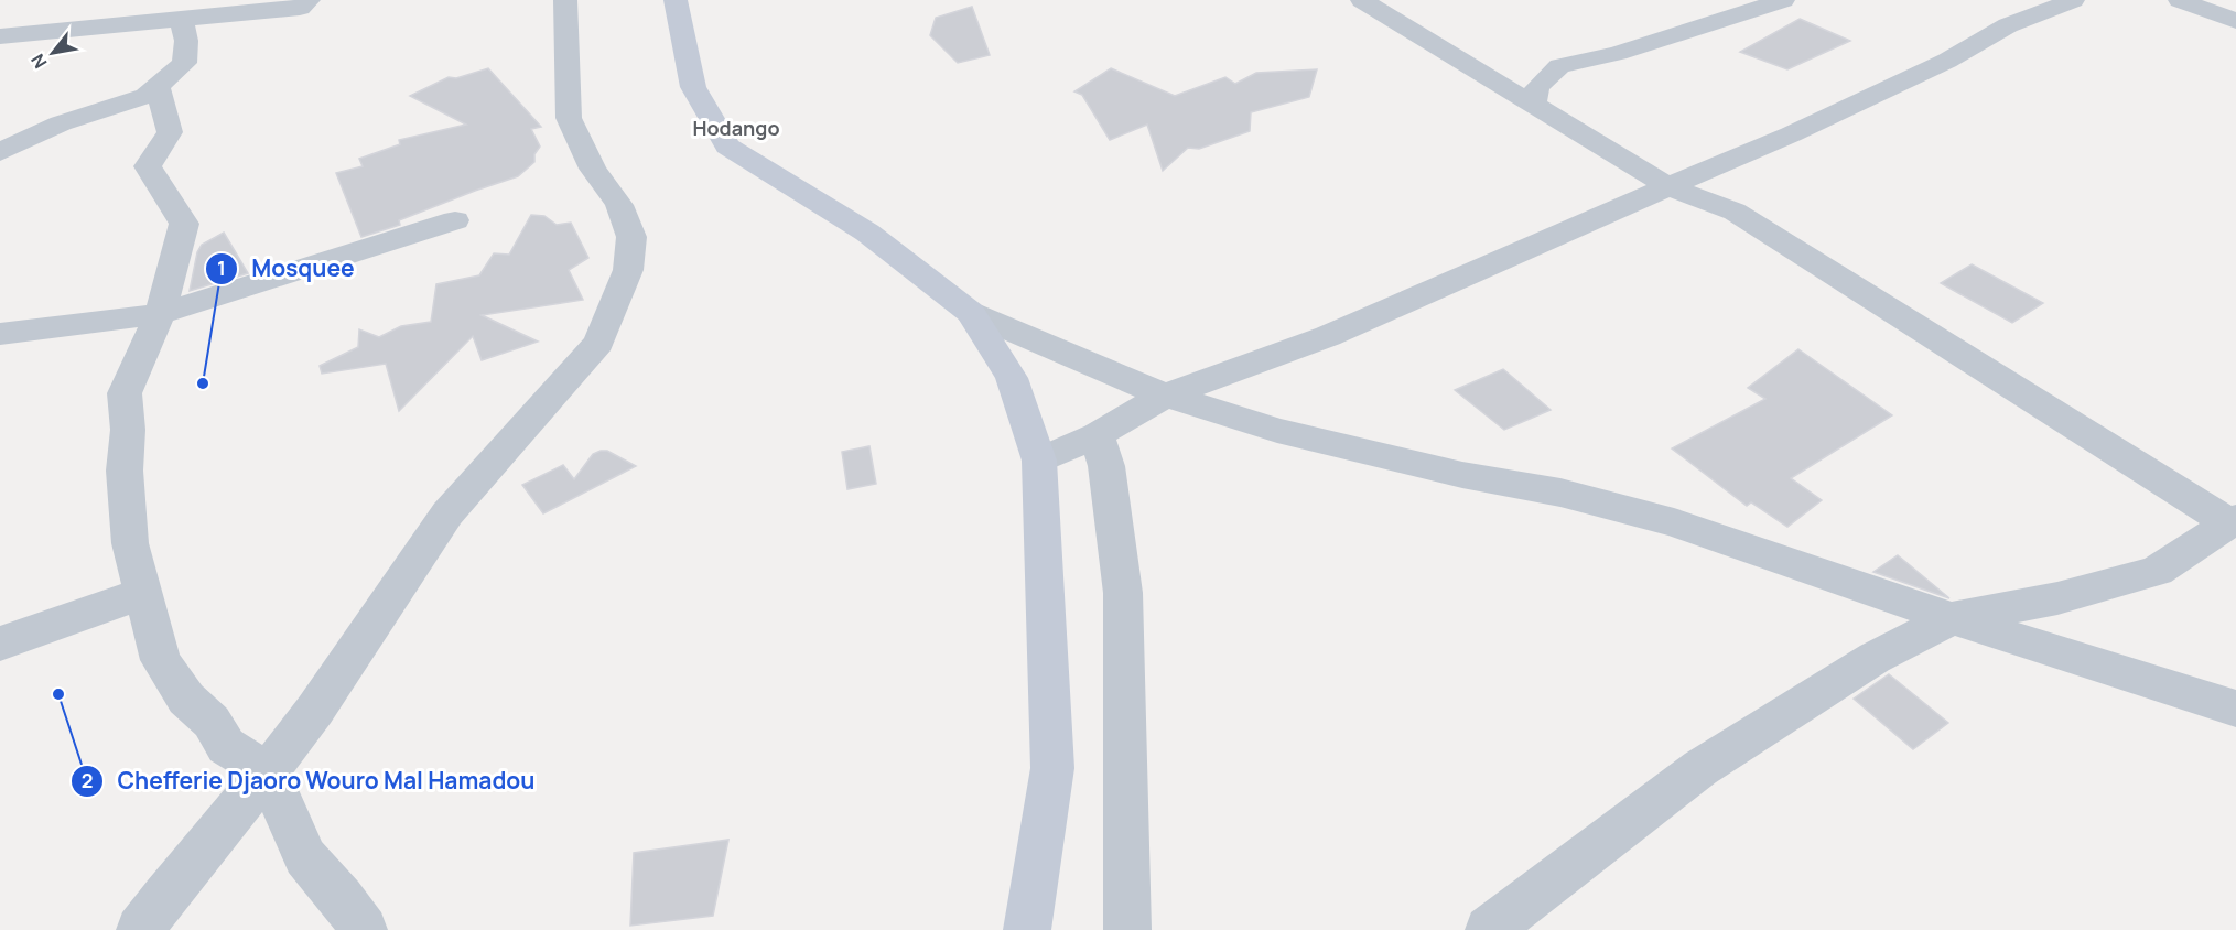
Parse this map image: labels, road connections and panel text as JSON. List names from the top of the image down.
{
  "districts": ["Hodango"],
  "places": ["Mosquee", "Chefferie Djaoro Wouro Mal Hamadou"],
  "north": "bottom left"
}
